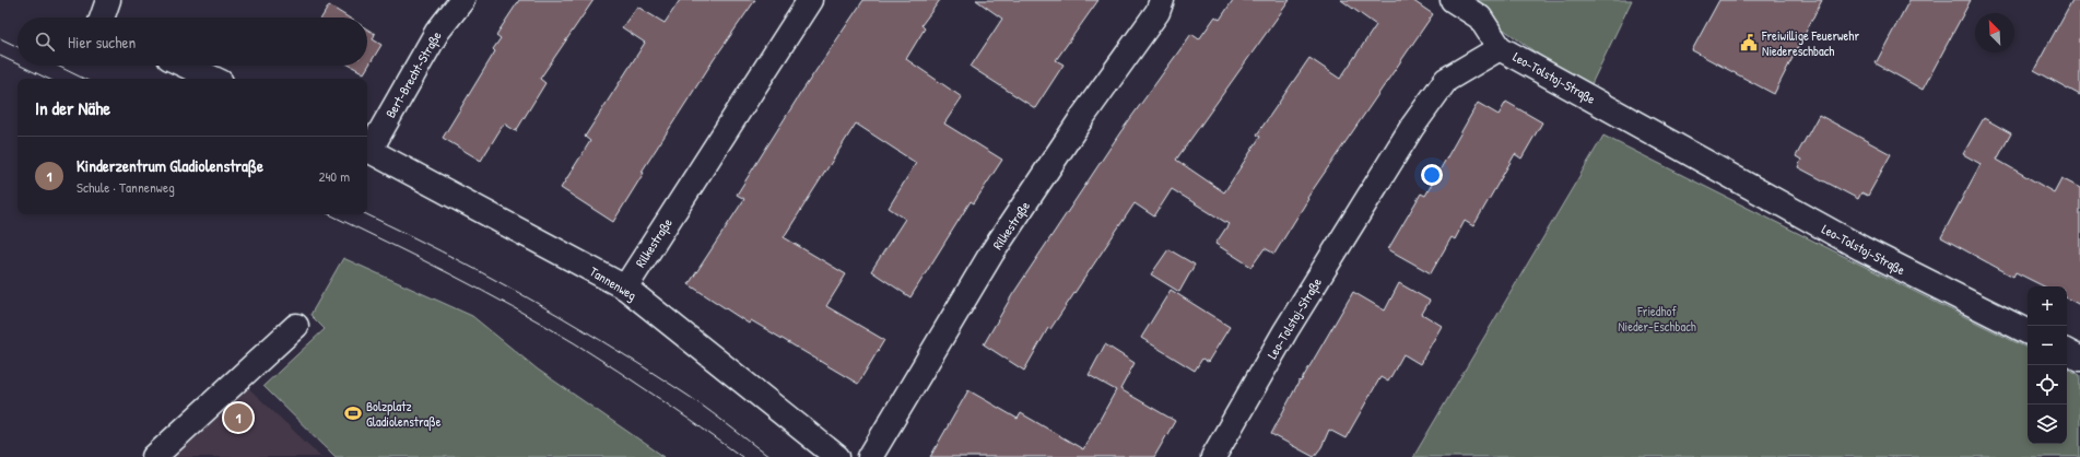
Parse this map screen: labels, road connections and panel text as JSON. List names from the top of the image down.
{
  "streets": {
    "street": [
      "Bert-Brecht-Straße",
      "Leo-Tolstoj-Straße",
      "Rilkestraße",
      "Tannenweg"
    ]
  },
  "crossings": [
    ["Rilkestraße", "Tannenweg"]
  ],
  "parks": ["Friedhof Nieder-Eschbach"],
  "places": {
    "public building": ["Freiwillige Feuerwehr Niedereschbach"],
    "sports": ["Bolzplatz Gladiolenstraße"]
  },
  "north": "top left",
  "page": {
    "search": "Hier suchen",
    "heading": "In der Nähe",
    "list": [
      {
        "mark": "1",
        "name": "Kinderzentrum Gladiolenstraße",
        "note": "Schule · Tannenweg",
        "value": "240 m"
      }
    ],
    "map_buttons": ["+", "−"],
    "pins": "1"
  }
}
